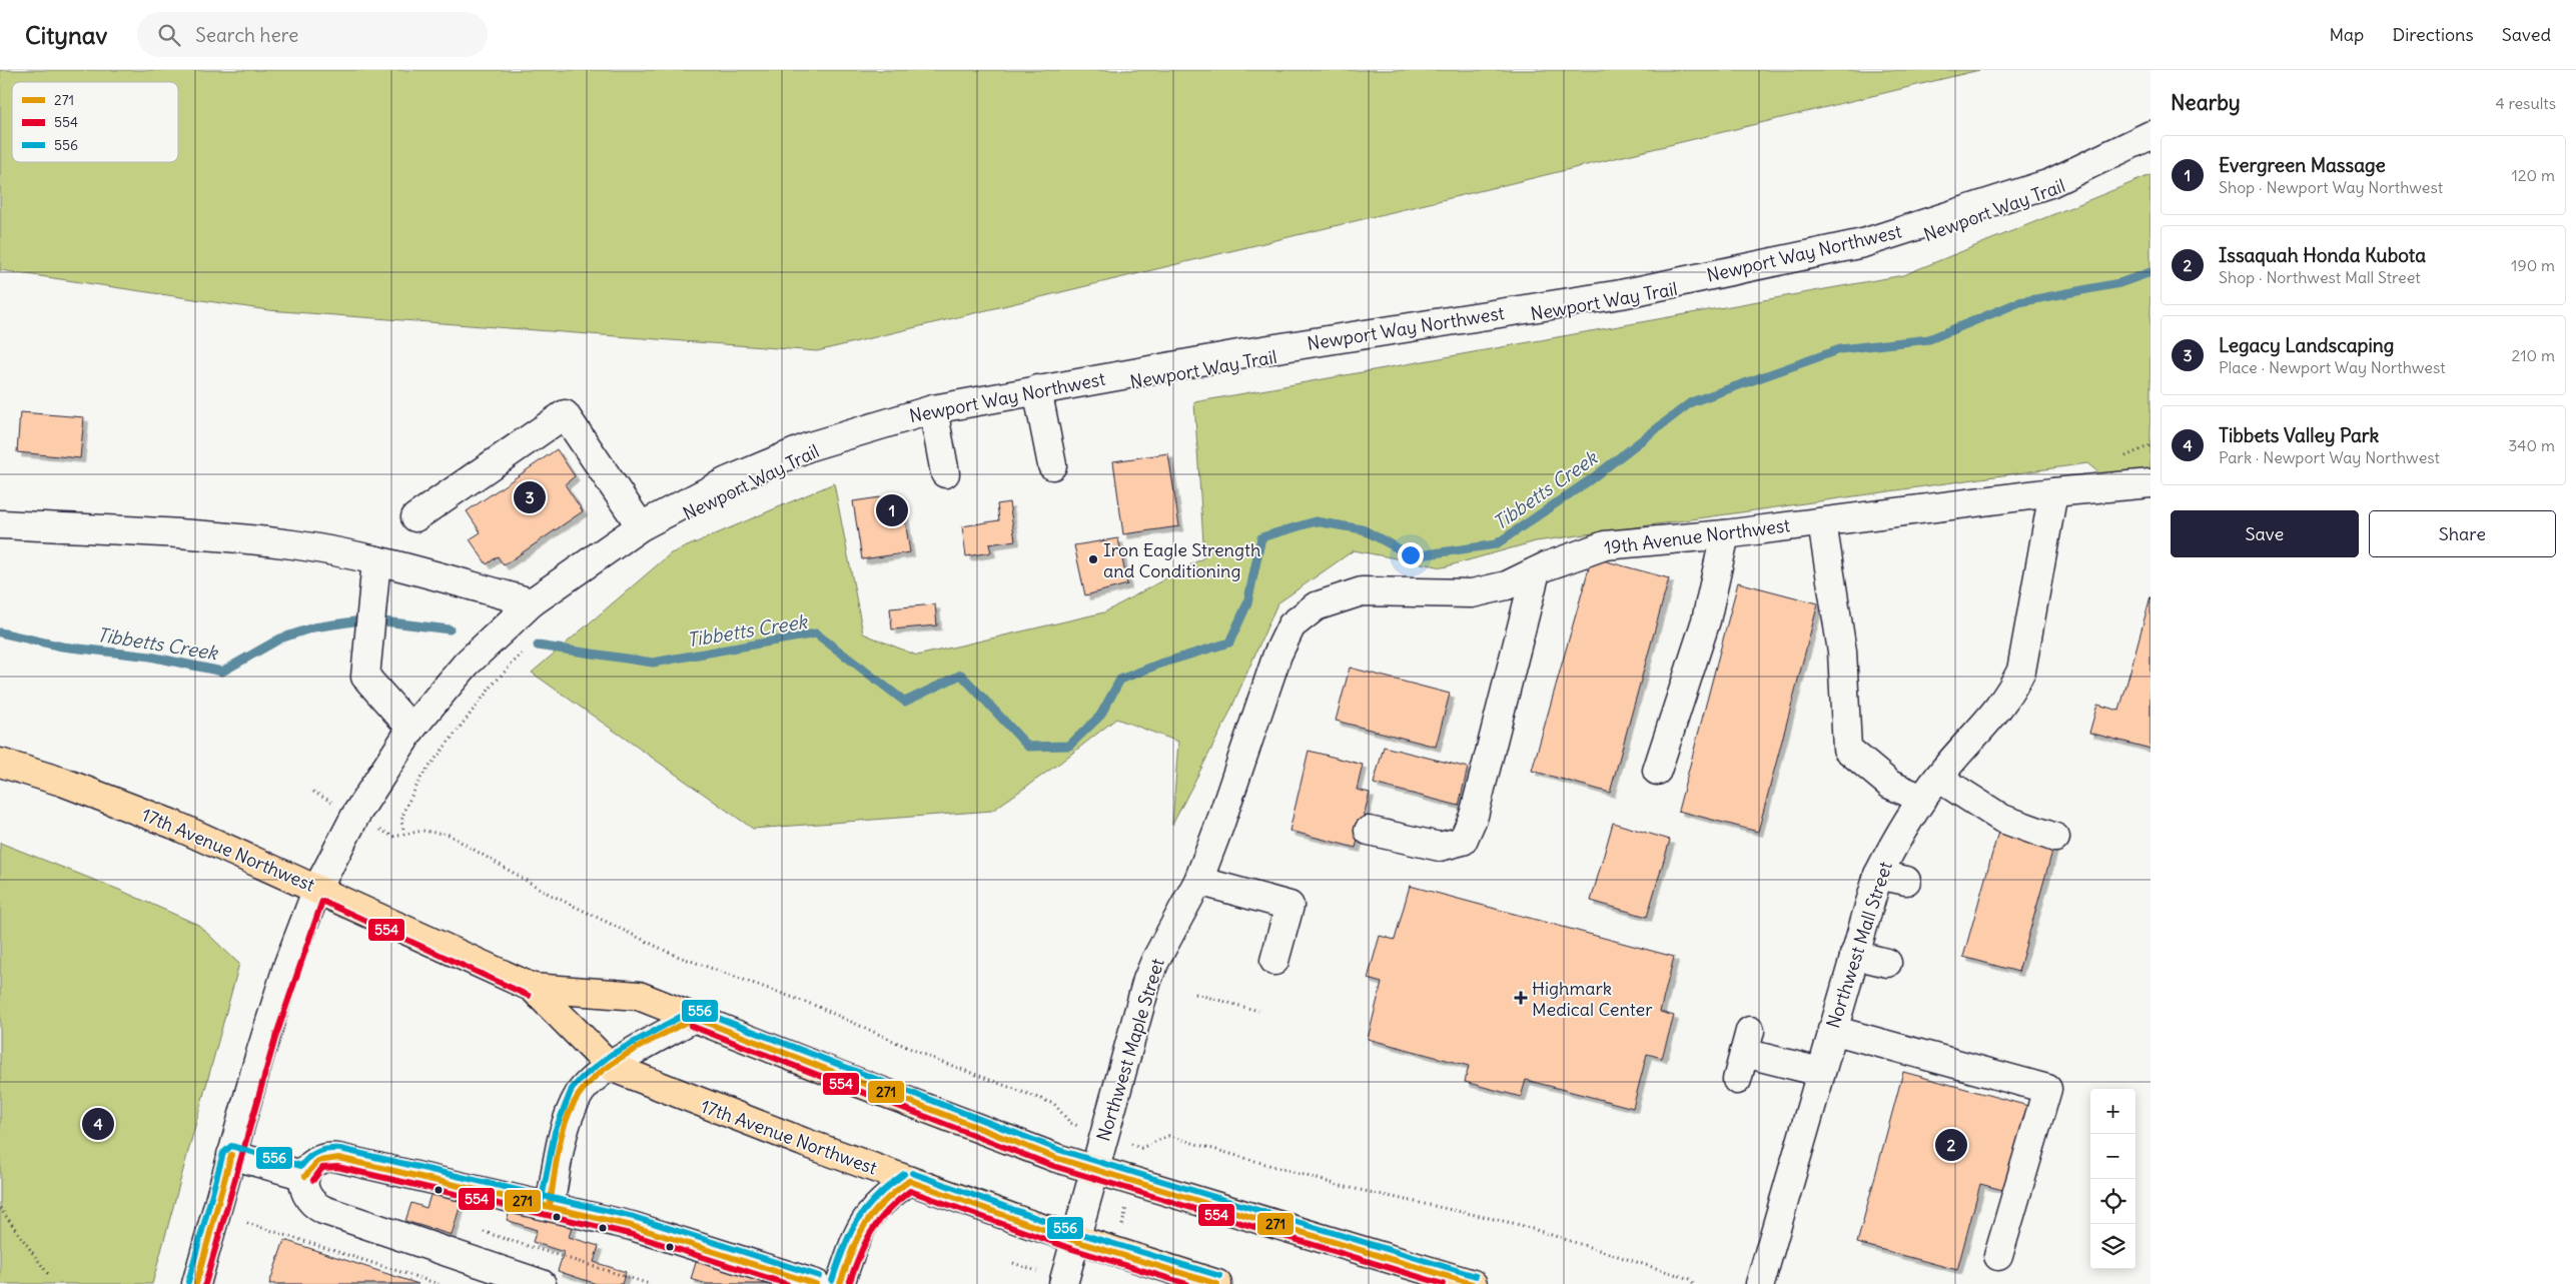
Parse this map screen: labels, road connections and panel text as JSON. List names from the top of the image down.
{
  "streets": {
    "main road": ["17th Avenue Northwest"],
    "street": [
      "Newport Way Northwest",
      "19th Avenue Northwest",
      "Northwest Mall Street",
      "Northwest Maple Street"
    ]
  },
  "crossings": [
    ["Newport Way Northwest", "17th Avenue Northwest"],
    ["19th Avenue Northwest", "Northwest Mall Street"],
    ["19th Avenue Northwest", "Northwest Maple Street"],
    ["17th Avenue Northwest", "Northwest Maple Street"]
  ],
  "water": ["Tibbetts Creek"],
  "places": {
    "other": ["Iron Eagle Strength and Conditioning"],
    "health": ["Highmark Medical Center"]
  },
  "lines": ["transit line 554", "transit line 556", "transit line 271"],
  "legend": ["271", "554", "556"],
  "page": {
    "header": "Citynav",
    "search": "Search here",
    "nav": ["Map", "Directions", "Saved"],
    "heading": ["Nearby", "4 results"],
    "list": [
      {
        "mark": "1",
        "name": "Evergreen Massage",
        "note": "Shop · Newport Way Northwest",
        "value": "120 m"
      },
      {
        "mark": "2",
        "name": "Issaquah Honda Kubota",
        "note": "Shop · Northwest Mall Street",
        "value": "190 m"
      },
      {
        "mark": "3",
        "name": "Legacy Landscaping",
        "note": "Place · Newport Way Northwest",
        "value": "210 m"
      },
      {
        "mark": "4",
        "name": "Tibbets Valley Park",
        "note": "Park · Newport Way Northwest",
        "value": "340 m"
      }
    ],
    "pins": [
      "3",
      "1",
      "4",
      "2"
    ],
    "buttons": ["Save", "Share"],
    "map_buttons": ["+", "−"]
  }
}
